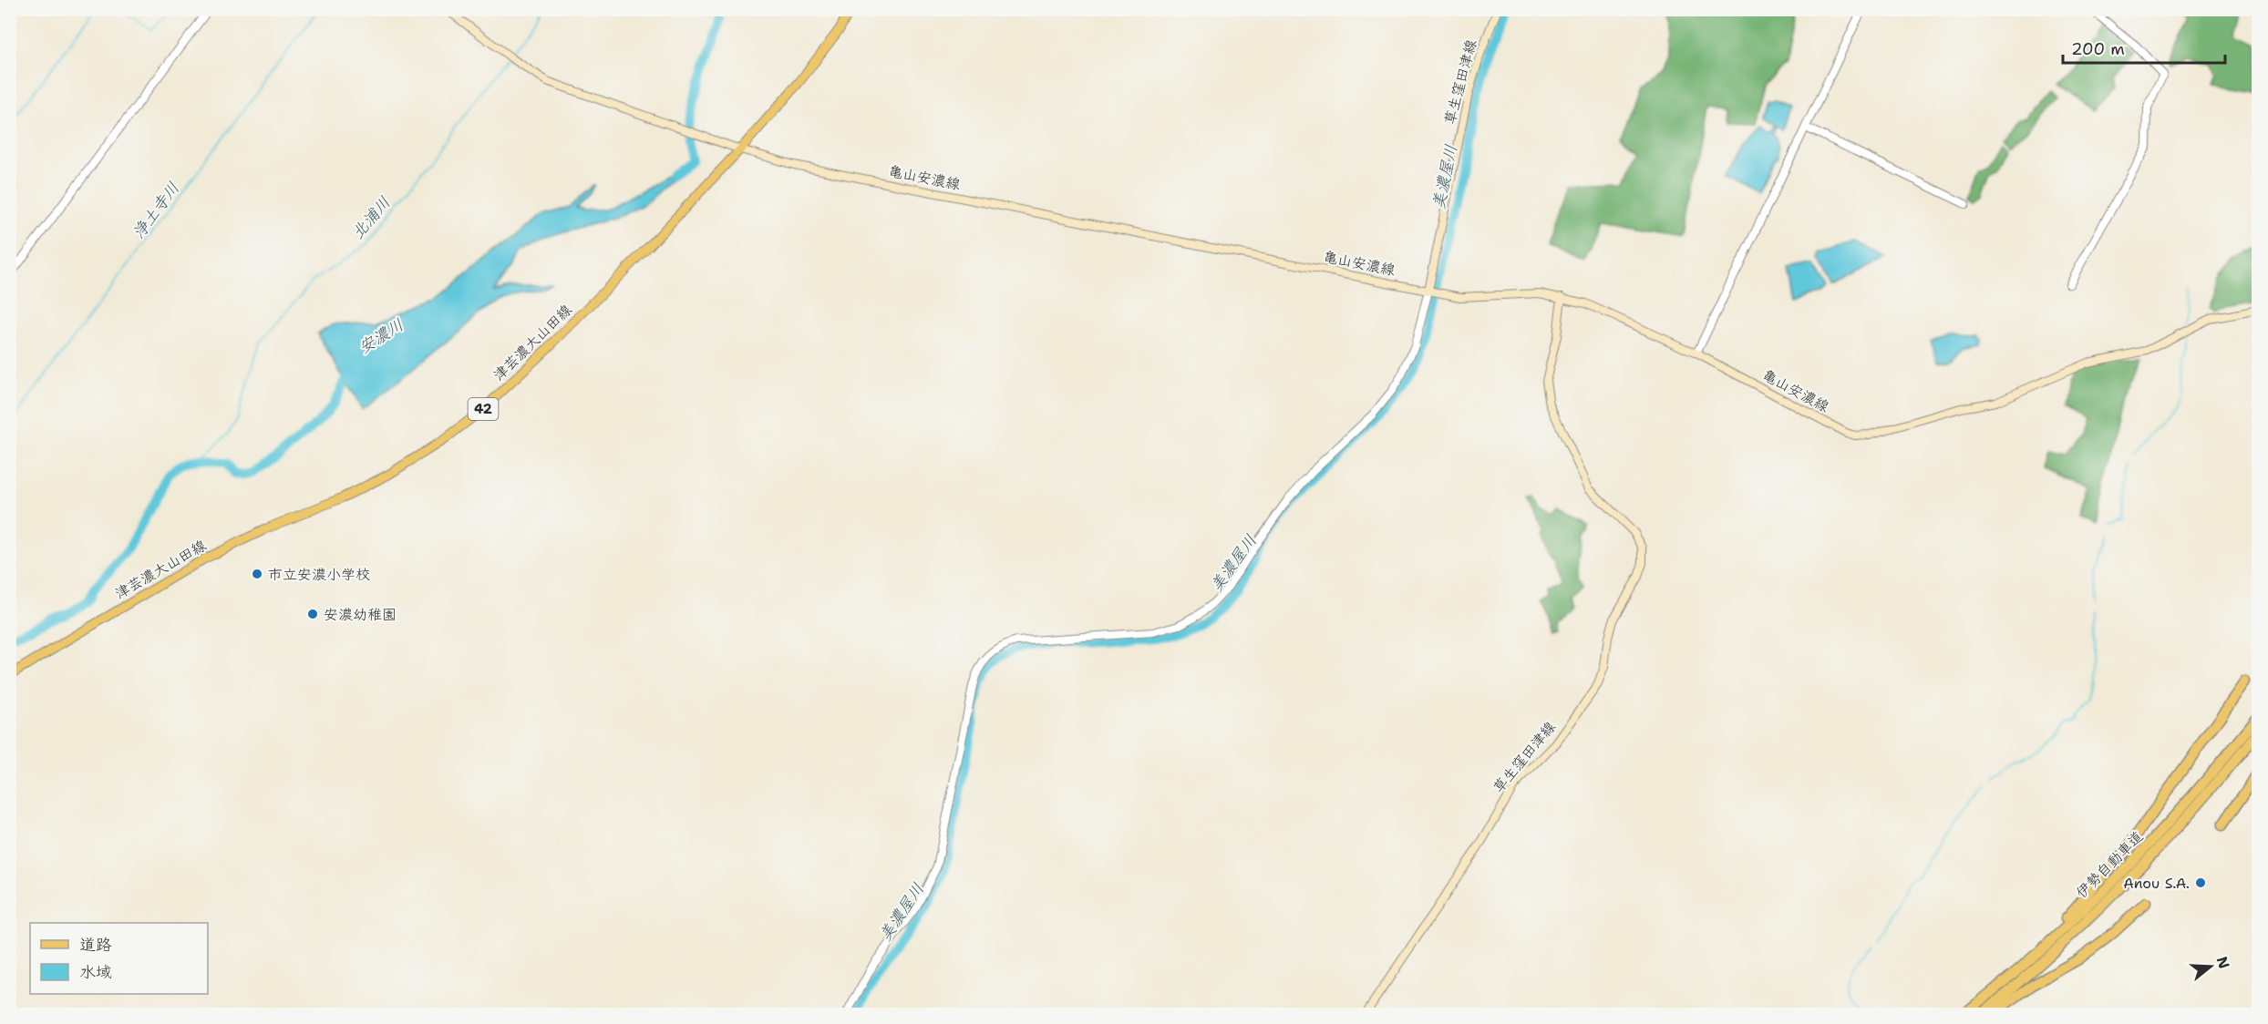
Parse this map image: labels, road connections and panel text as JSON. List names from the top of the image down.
{
  "streets": {
    "highway": ["伊勢自動車道"],
    "main road": [
      "草生窪田津線",
      "亀山安濃線",
      "津芸濃大山田線",
      "42"
    ]
  },
  "crossings": [
    ["草生窪田津線", "亀山安濃線"],
    ["亀山安濃線", "津芸濃大山田線"]
  ],
  "water": [
    "美濃屋川",
    "浄土寺川",
    "北浦川",
    "安濃川"
  ],
  "places": ["市立安濃小学校", "安濃幼稚園", "Anou S.A."],
  "legend": ["道路", "水域"],
  "scale_bar": "200 m",
  "north": "right"
}
